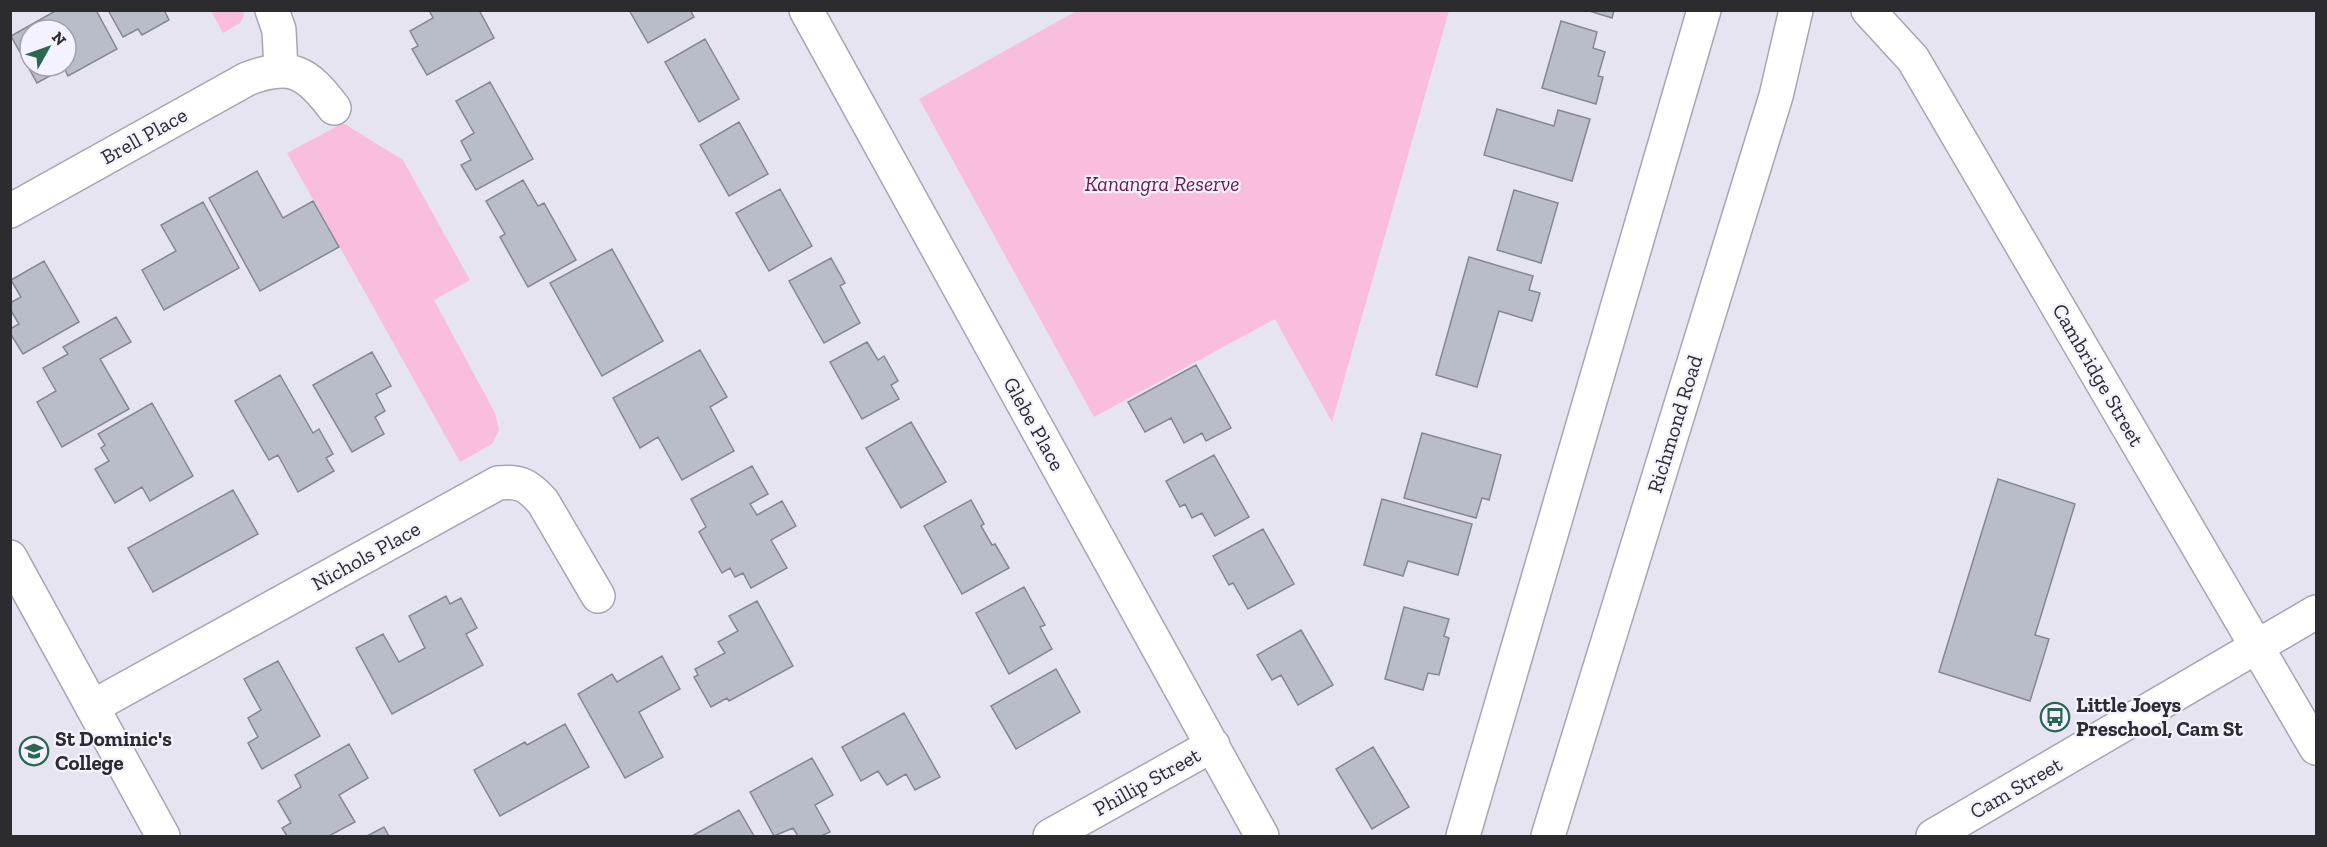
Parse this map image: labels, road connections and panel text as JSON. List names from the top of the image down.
{
  "streets": {
    "street": [
      "Brell Place",
      "Cambridge Street",
      "Glebe Place",
      "Richmond Road",
      "Nichols Place",
      "Phillip Street",
      "Cam Street"
    ]
  },
  "crossings": [
    ["Cambridge Street", "Cam Street"],
    ["Glebe Place", "Phillip Street"]
  ],
  "parks": ["Kanangra Reserve"],
  "places": {
    "bus stop": ["Little Joeys Preschool, Cam St"],
    "school or university": ["St Dominic's College"]
  },
  "north": "top right"
}
